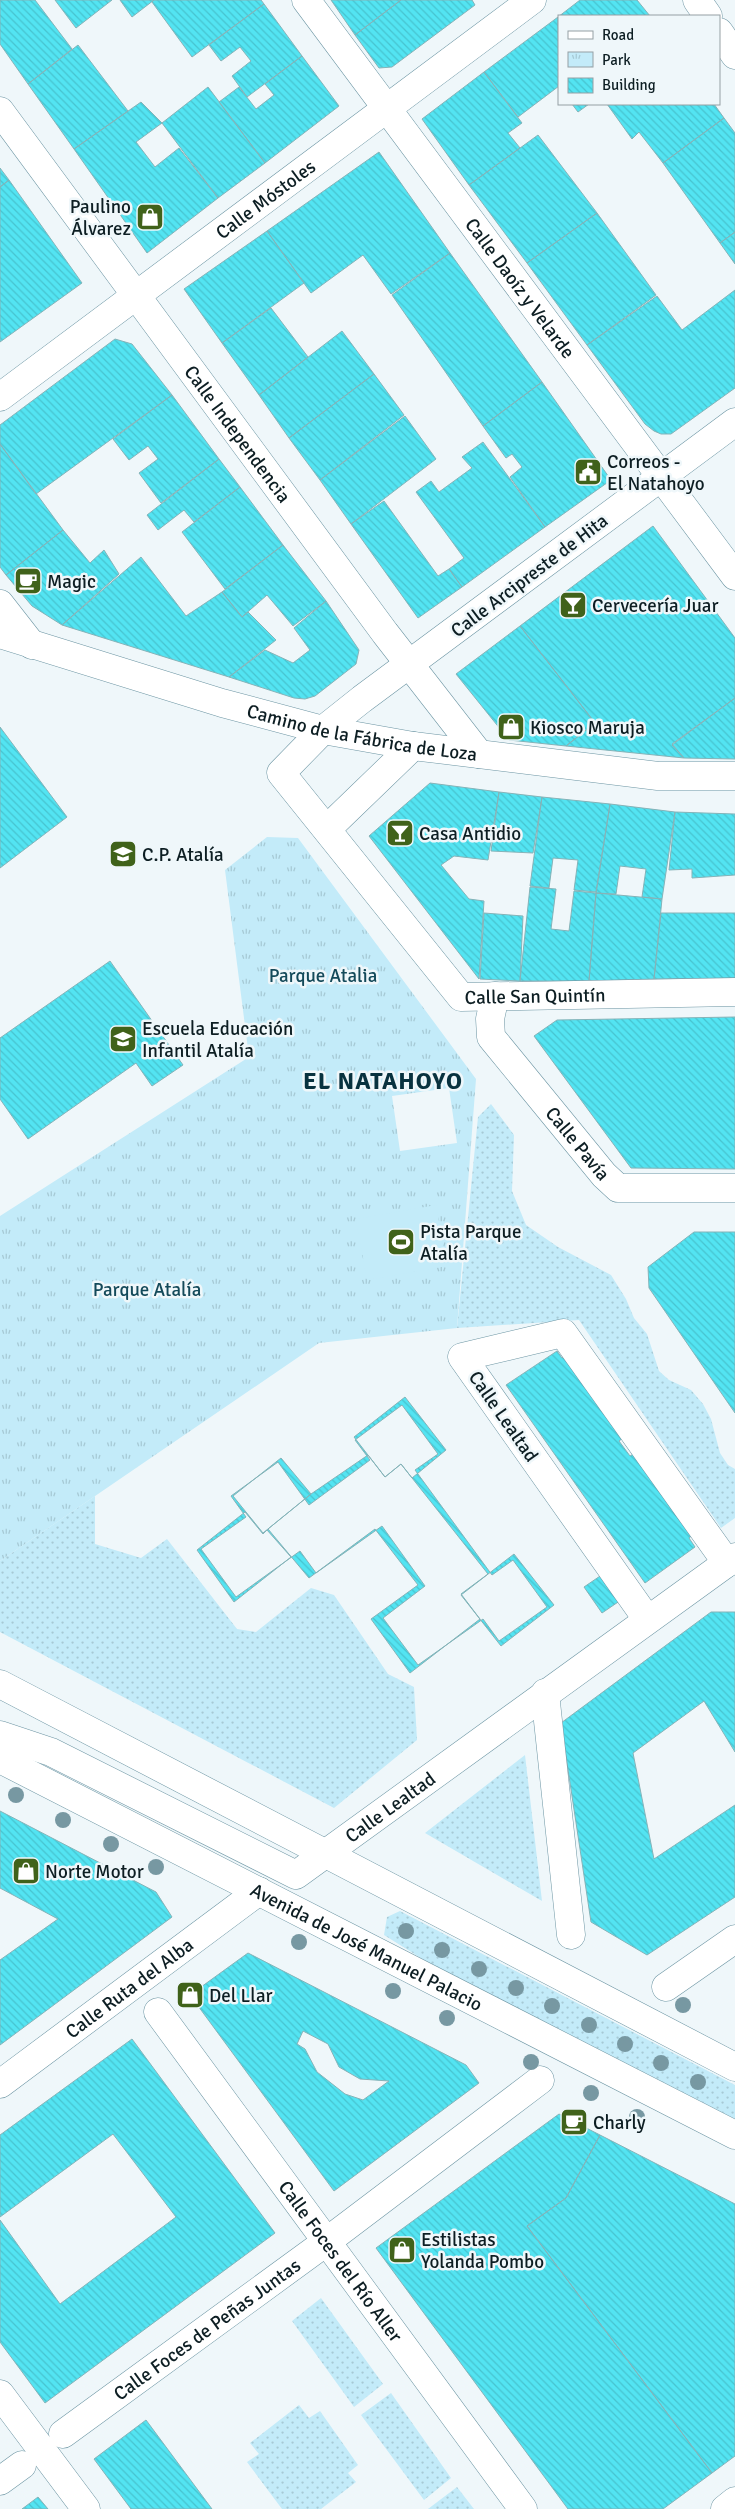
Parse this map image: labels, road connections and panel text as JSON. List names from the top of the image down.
{
  "streets": {
    "street": [
      "Calle Móstoles",
      "Calle Daoíz y Velarde",
      "Calle Independencia",
      "Calle Arcipreste de Hita",
      "Camino de la Fábrica de Loza",
      "Calle San Quintín",
      "Calle Pavía",
      "Calle Lealtad",
      "Avenida de José Manuel Palacio",
      "Calle Ruta del Alba",
      "Calle Foces del Río Aller",
      "Calle Foces de Peñas Juntas"
    ]
  },
  "crossings": [
    ["Calle Móstoles", "Calle Daoíz y Velarde"],
    ["Calle Móstoles", "Calle Independencia"],
    ["Calle Daoíz y Velarde", "Calle Arcipreste de Hita"],
    ["Calle Independencia", "Calle Arcipreste de Hita"],
    ["Calle Independencia", "Camino de la Fábrica de Loza"],
    ["Calle Arcipreste de Hita", "Camino de la Fábrica de Loza"],
    ["Calle Arcipreste de Hita", "Calle San Quintín"],
    ["Camino de la Fábrica de Loza", "Calle San Quintín"],
    ["Calle San Quintín", "Calle Pavía"],
    ["Calle Lealtad", "Avenida de José Manuel Palacio"],
    ["Avenida de José Manuel Palacio", "Calle Ruta del Alba"],
    ["Calle Foces del Río Aller", "Calle Foces de Peñas Juntas"]
  ],
  "districts": ["EL NATAHOYO"],
  "parks": ["Parque Atalia", "Parque Atalía"],
  "places": {
    "shop": [
      "Paulino Álvarez",
      "Kiosco Maruja",
      "Norte Motor",
      "Del Llar",
      "Estilistas Yolanda Pombo"
    ],
    "public building": ["Correos - El Natahoyo"],
    "cafe": ["Magic", "Charly"],
    "bar": ["Cervecería Juar", "Casa Antidio"],
    "school or university": ["C.P. Atalía", "Escuela Educación Infantil Atalía"],
    "sports": ["Pista Parque Atalía"]
  },
  "legend": ["Road", "Park", "Building"]
}
